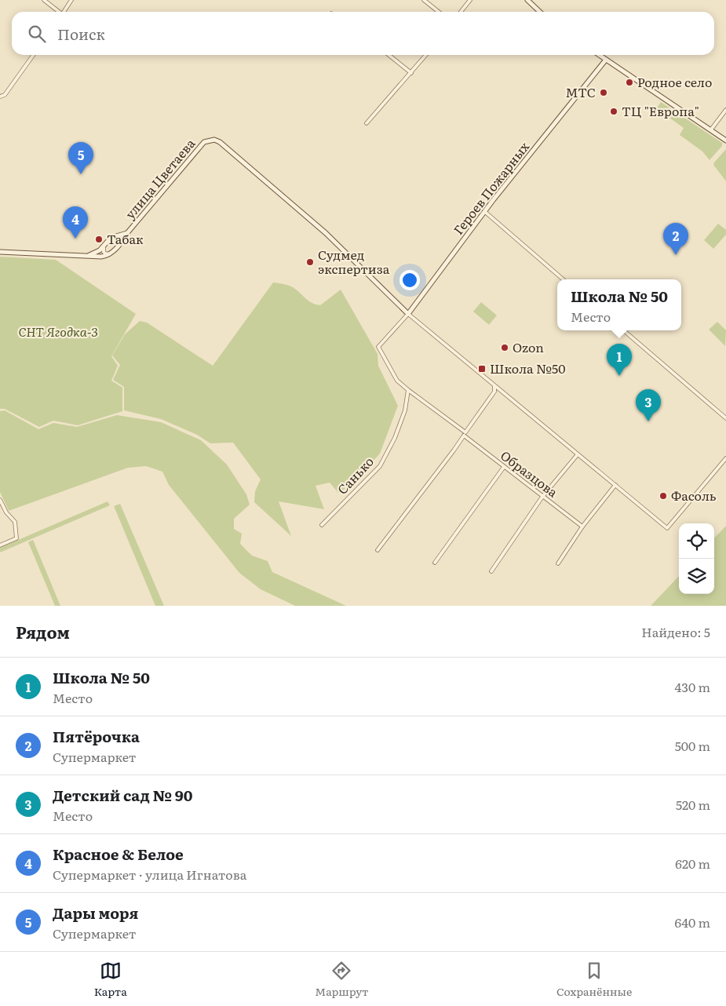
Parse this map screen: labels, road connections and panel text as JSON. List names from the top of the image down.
{
  "streets": {
    "main road": ["улица Цветаева", "Героев Пожарных"],
    "street": ["Образцова", "Санько"]
  },
  "crossings": [
    ["улица Цветаева", "Героев Пожарных"],
    ["улица Цветаева", "Образцова"],
    ["Героев Пожарных", "Образцова"],
    ["Образцова", "Санько"]
  ],
  "parks": ["СНТ Ягодка-3"],
  "places": {
    "other": [
      "Родное село",
      "МТС",
      "ТЦ \"Европа\"",
      "Табак",
      "Судмед экспертиза",
      "Ozon",
      "Фасоль"
    ],
    "transit": ["Школа №50"]
  },
  "page": {
    "search": "Поиск",
    "pins": [
      "5",
      "4",
      "2",
      "1",
      "3"
    ],
    "popup": ["Школа № 50", "Место"],
    "heading": ["Рядом", "Найдено: 5"],
    "list": [
      {
        "mark": "1",
        "name": "Школа № 50",
        "note": "Место",
        "value": "430 m"
      },
      {
        "mark": "2",
        "name": "Пятёрочка",
        "note": "Супермаркет",
        "value": "500 m"
      },
      {
        "mark": "3",
        "name": "Детский сад № 90",
        "note": "Место",
        "value": "520 m"
      },
      {
        "mark": "4",
        "name": "Красное & Белое",
        "note": "Супермаркет · улица Игнатова",
        "value": "620 m"
      },
      {
        "mark": "5",
        "name": "Дары моря",
        "note": "Супермаркет",
        "value": "640 m"
      }
    ],
    "nav": ["Карта", "Маршрут", "Сохранённые"]
  }
}
